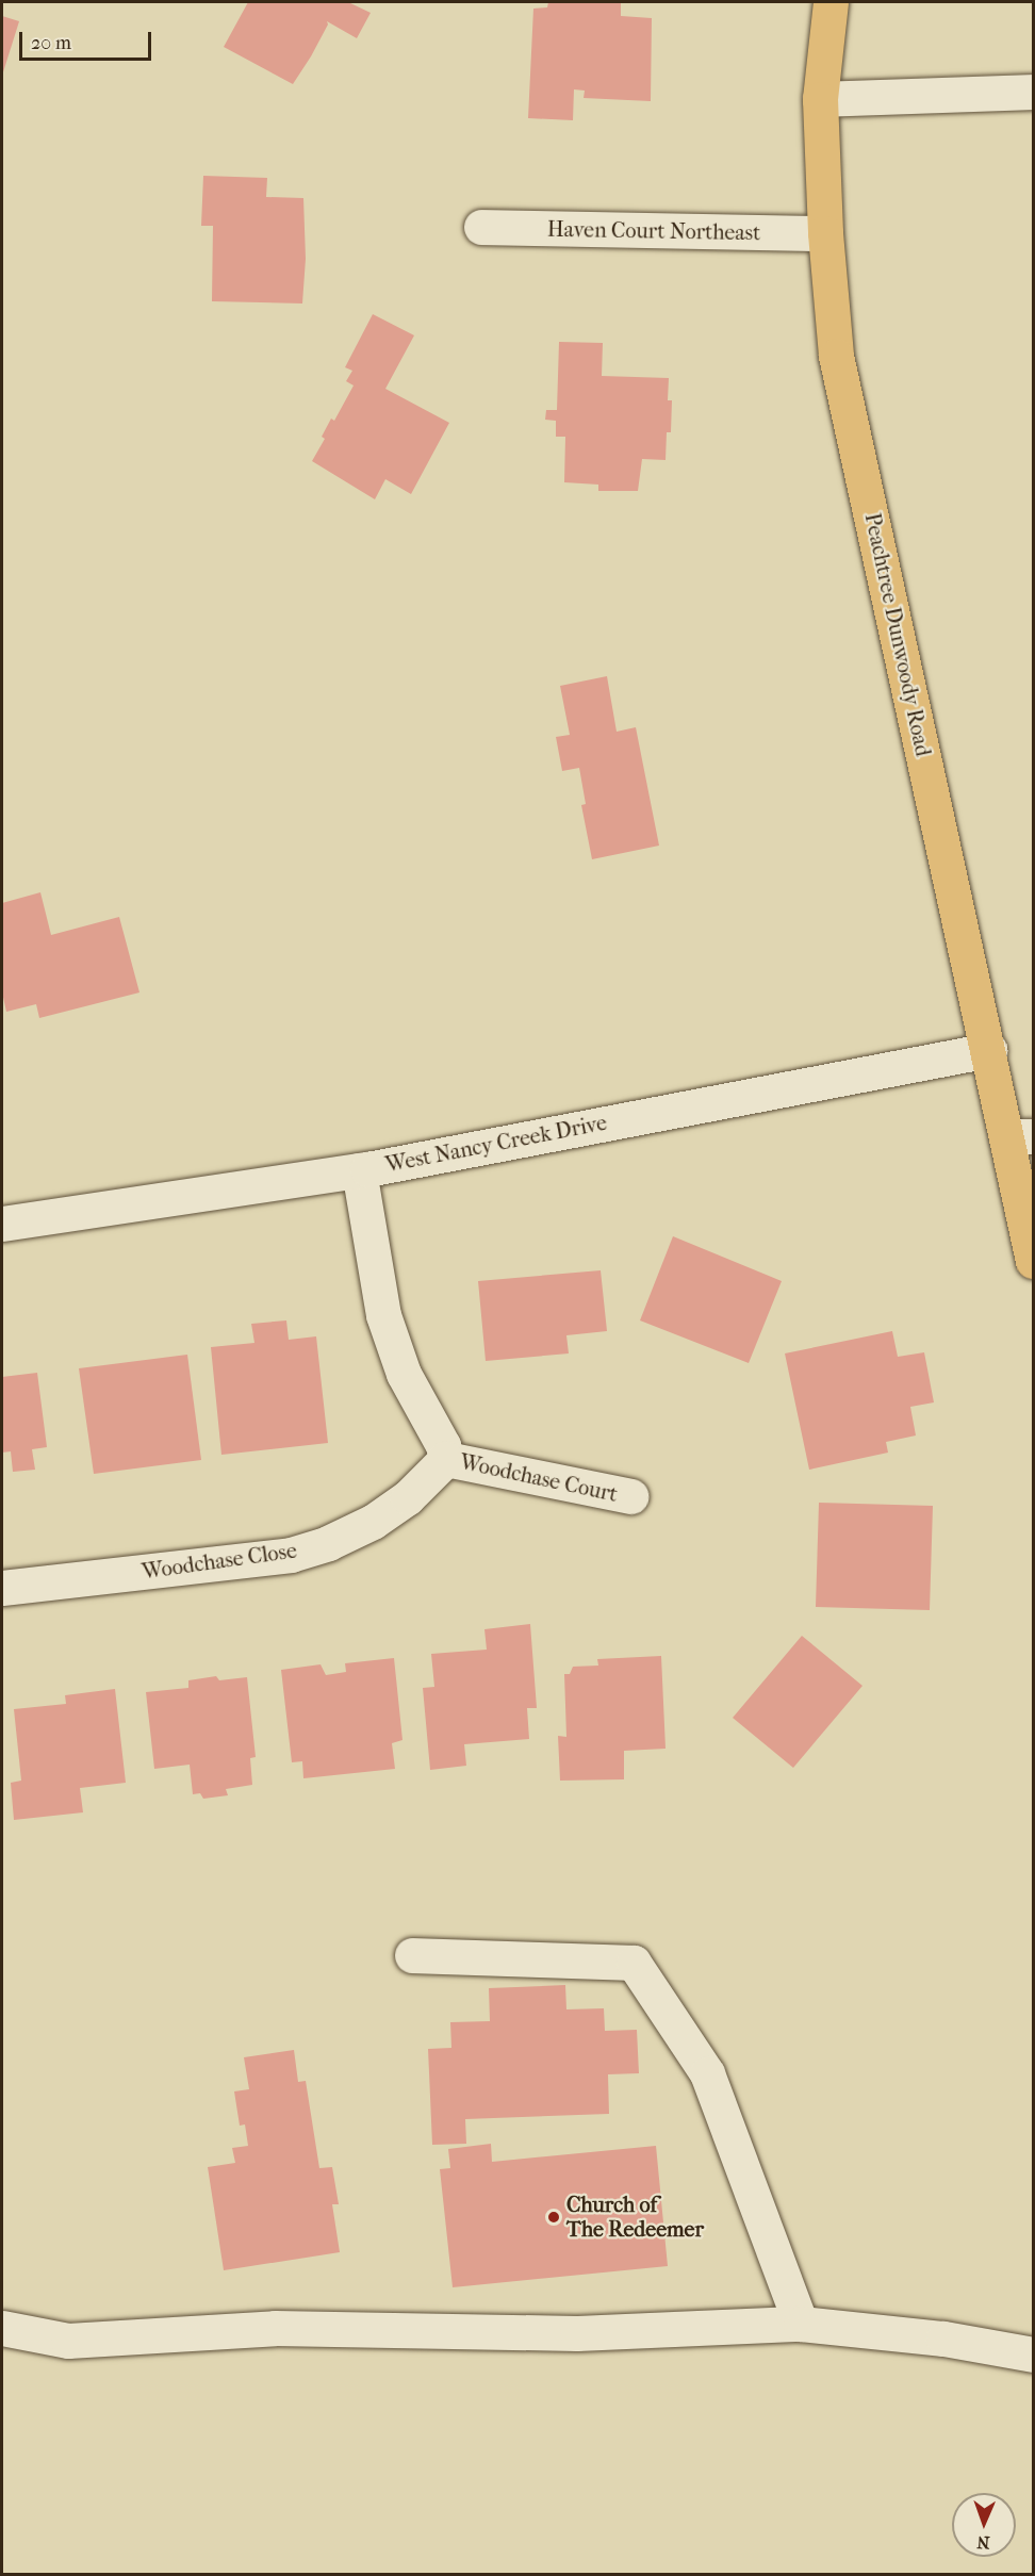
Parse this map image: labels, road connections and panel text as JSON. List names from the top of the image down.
{
  "streets": {
    "main road": ["Peachtree Dunwoody Road"],
    "street": [
      "Haven Court Northeast",
      "West Nancy Creek Drive",
      "Woodchase Court",
      "Woodchase Close"
    ]
  },
  "crossings": [
    ["Haven Court Northeast", "Peachtree Dunwoody Road"],
    ["Peachtree Dunwoody Road", "West Nancy Creek Drive"],
    ["West Nancy Creek Drive", "Woodchase Court"],
    ["Woodchase Court", "Woodchase Close"]
  ],
  "places": ["Church of The Redeemer"],
  "scale_bar": "20 m",
  "north": "bottom"
}
